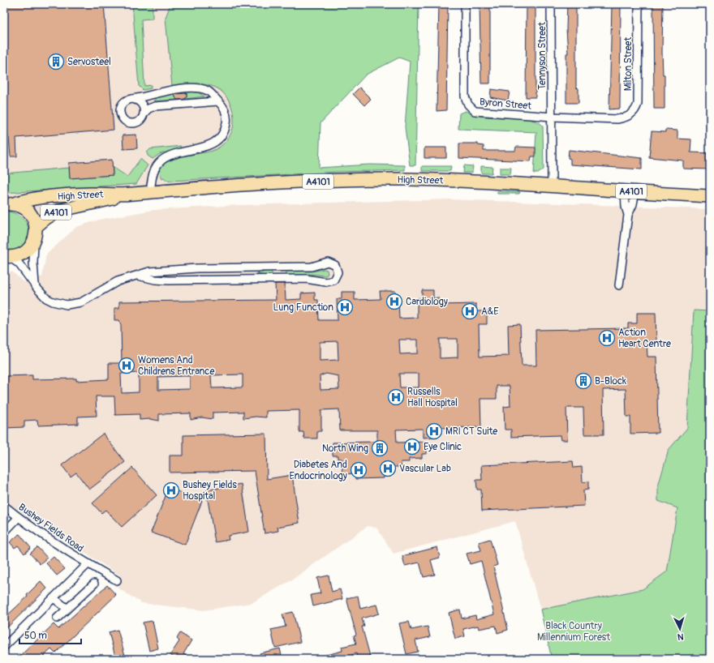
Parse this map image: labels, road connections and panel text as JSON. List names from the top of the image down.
{
  "streets": {
    "main road": ["High Street", "A4101"],
    "street": [
      "Tennyson Street",
      "Milton Street",
      "Byron Street",
      "Bushey Fields Road"
    ]
  },
  "crossings": [
    ["Tennyson Street", "Byron Street"],
    ["Tennyson Street", "High Street"],
    ["Milton Street", "Byron Street"],
    ["High Street", "A4101"]
  ],
  "parks": ["Black Country Millennium Forest"],
  "places": {
    "building": ["Servosteel", "B-Block", "North Wing"],
    "hospital": [
      "Cardiology",
      "Lung Function",
      "A&E",
      "Action Heart Centre",
      "Womens And Childrens Entrance",
      "Russells Hall Hospital",
      "MRI CT Suite",
      "Eye Clinic",
      "Vascular Lab",
      "Diabetes And Endocrinology",
      "Bushey Fields Hospital"
    ]
  },
  "scale_bar": "50 m",
  "north": "bottom"
}
